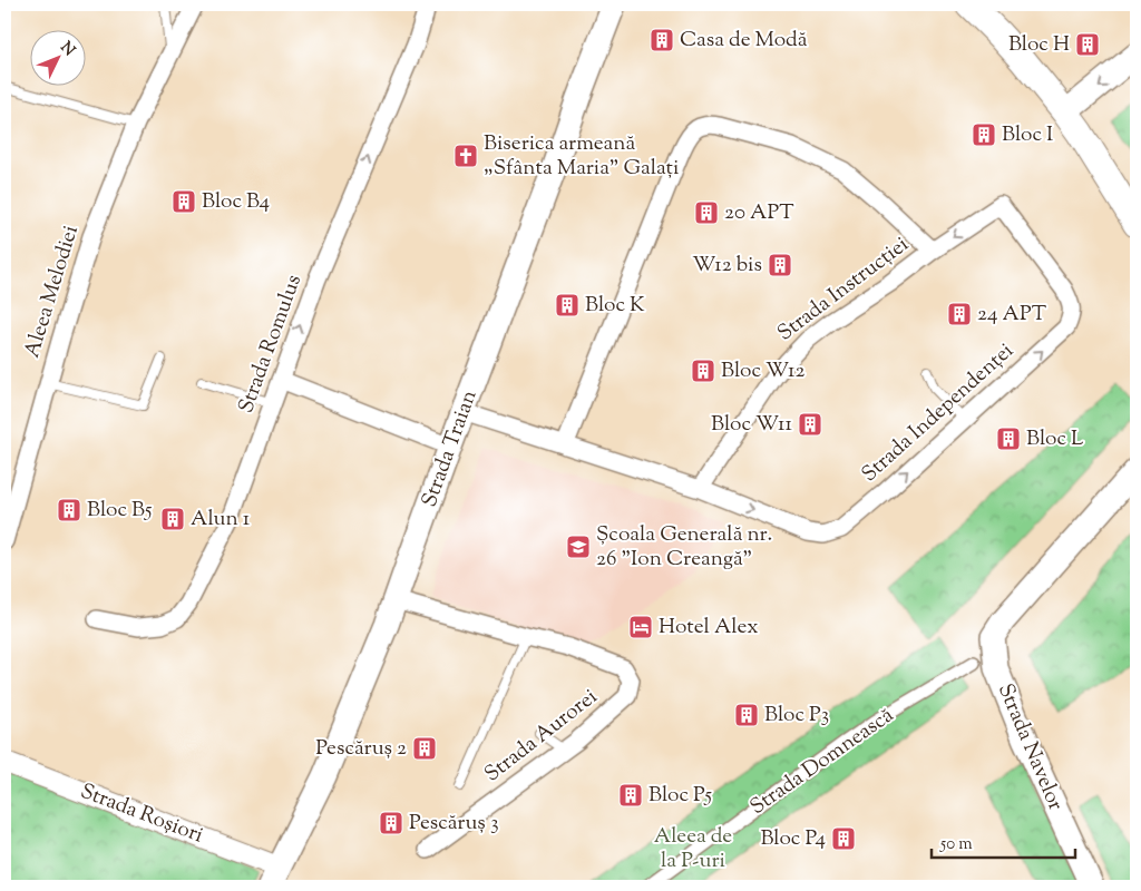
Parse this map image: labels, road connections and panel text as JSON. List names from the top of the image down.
{
  "streets": {
    "main road": ["Strada Traian", "Strada Navelor"],
    "street": [
      "Strada Instrucției",
      "Aleea Melodiei",
      "Strada Romulus",
      "Strada Independenței",
      "Strada Aurorei",
      "Strada Domnească",
      "Strada Roșiori"
    ]
  },
  "crossings": [
    ["Strada Instrucției", "Strada Independenței"],
    ["Strada Independenței", "Strada Traian"],
    ["Strada Traian", "Strada Aurorei"],
    ["Strada Traian", "Strada Roșiori"],
    ["Strada Navelor", "Strada Domnească"]
  ],
  "one_way": ["Strada Romulus"],
  "parks": ["Aleea de la P-uri"],
  "places": {
    "building": [
      "Casa de Modă",
      "Bloc H",
      "Bloc I",
      "Bloc B4",
      "20 APT",
      "W12 bis",
      "Bloc K",
      "24 APT",
      "Bloc W12",
      "Bloc W11",
      "Bloc L",
      "Bloc B5",
      "Alun 1",
      "Bloc P3",
      "Pescăruș 2",
      "Bloc P5",
      "Pescăruș 3",
      "Bloc P4"
    ],
    "church": ["Biserica armeană „Sfânta Maria” Galați"],
    "school or university": ["Școala Generală nr. 26 \"Ion Creangă\""],
    "hotel": ["Hotel Alex"]
  },
  "scale_bar": "50 m",
  "north": "top right"
}
